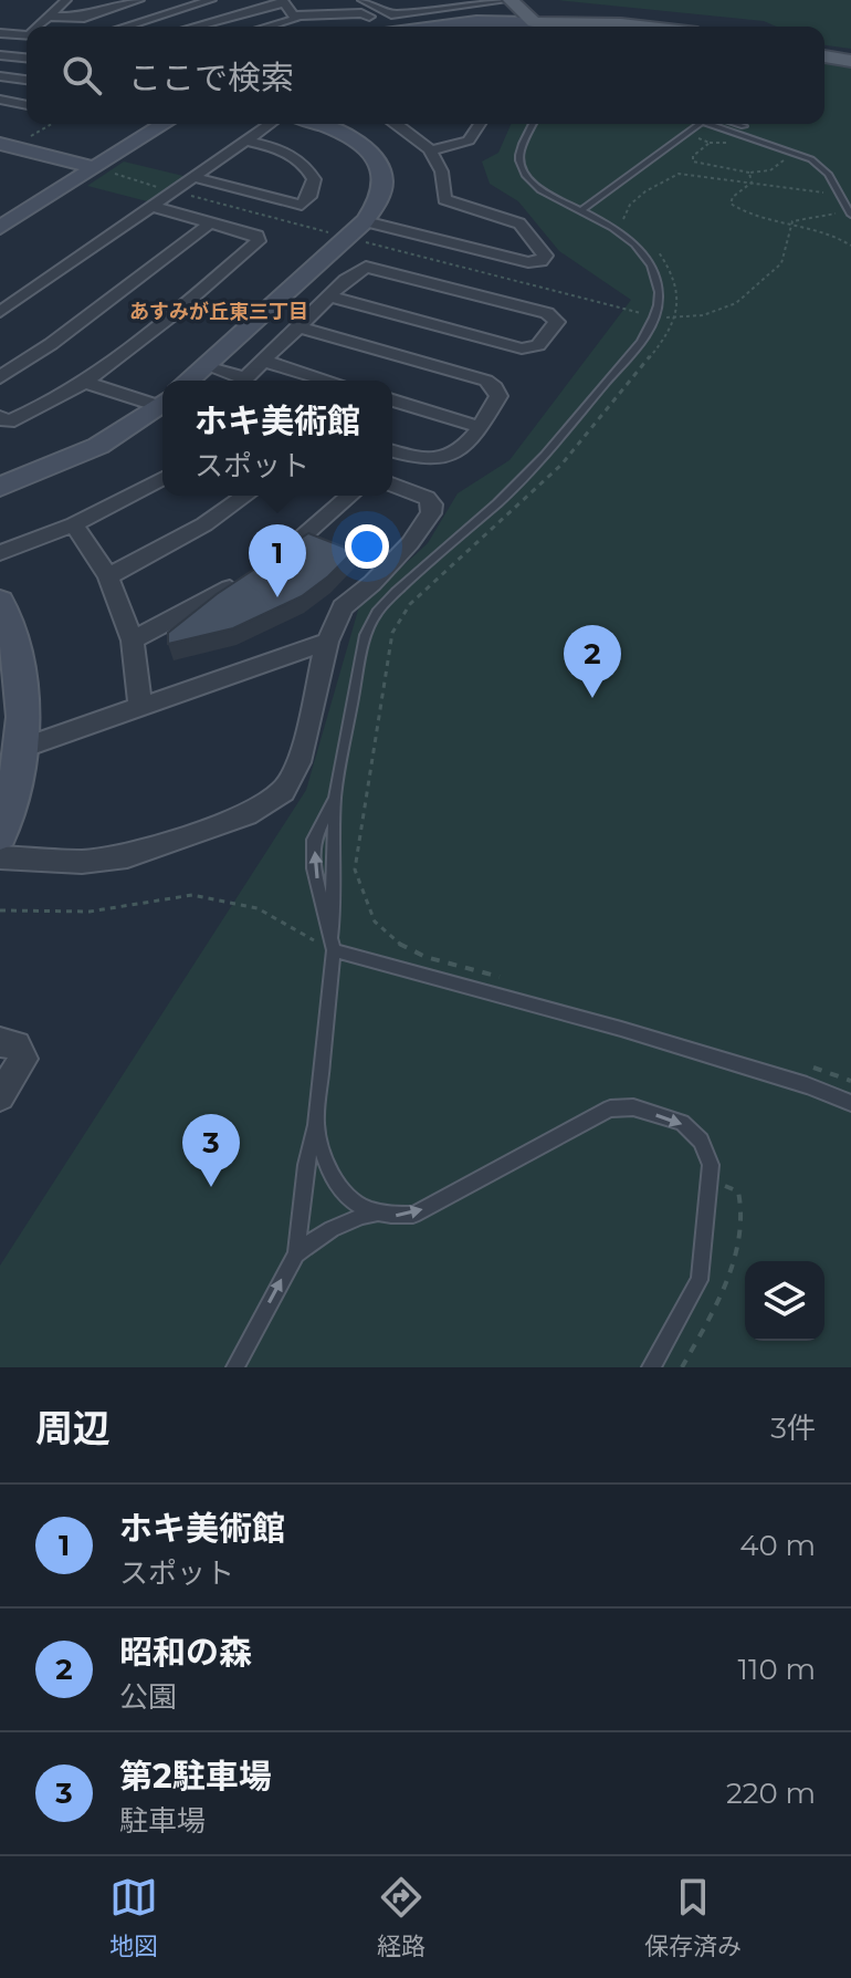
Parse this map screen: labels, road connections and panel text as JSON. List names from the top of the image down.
{
  "districts": ["あすみが丘東三丁目"],
  "page": {
    "search": "ここで検索",
    "popup": ["ホキ美術館", "スポット"],
    "pins": ["1", "2", "3"],
    "heading": ["周辺", "3件"],
    "list": [
      {
        "mark": "1",
        "name": "ホキ美術館",
        "note": "スポット",
        "value": "40 m"
      },
      {
        "mark": "2",
        "name": "昭和の森",
        "note": "公園",
        "value": "110 m"
      },
      {
        "mark": "3",
        "name": "第2駐車場",
        "note": "駐車場",
        "value": "220 m"
      }
    ],
    "nav": ["地図", "経路", "保存済み"]
  }
}
